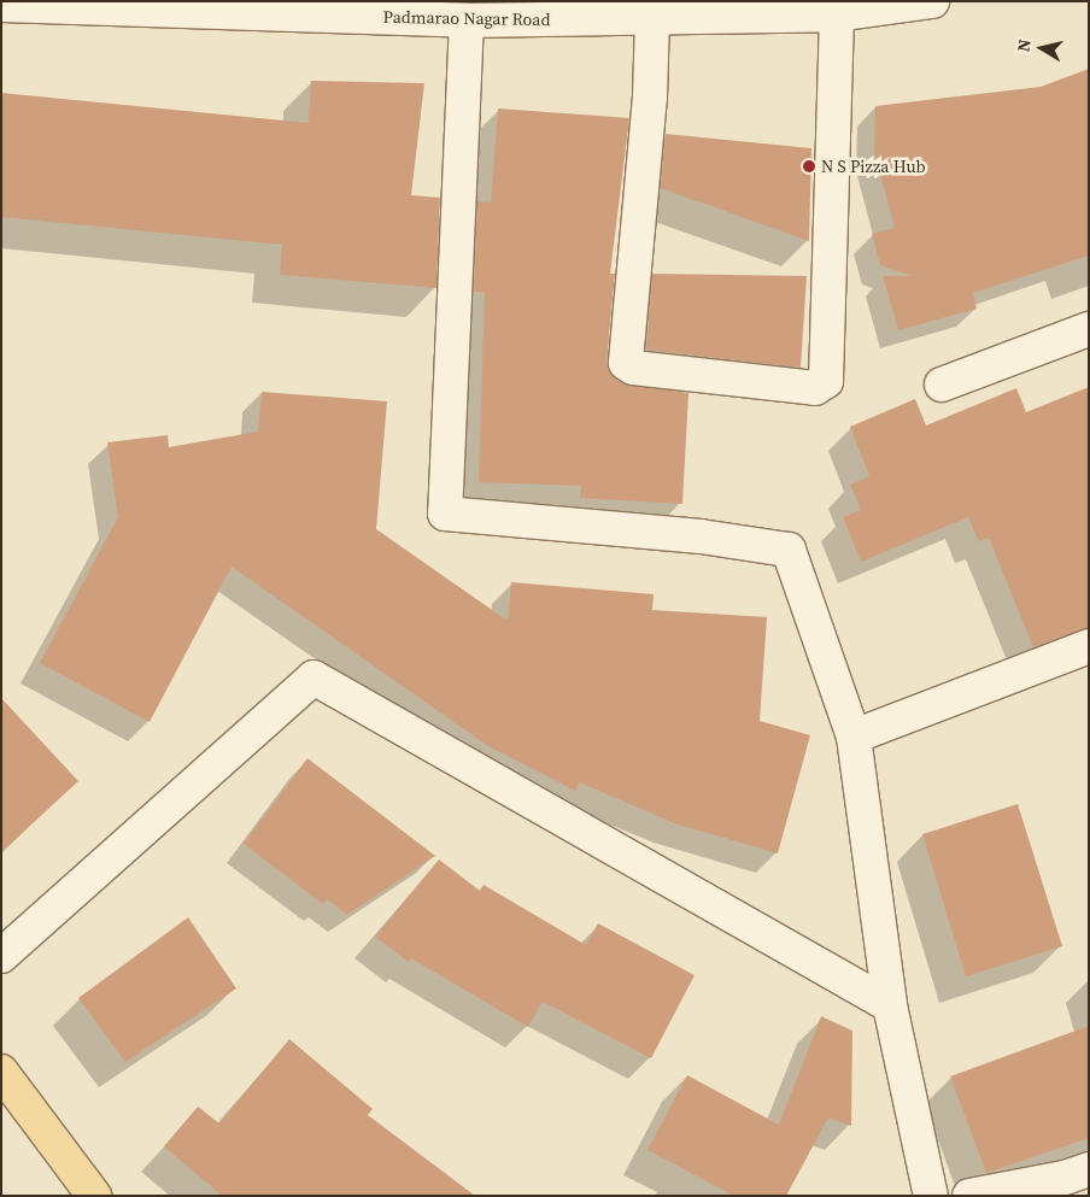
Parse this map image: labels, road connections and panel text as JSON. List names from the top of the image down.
{
  "streets": {
    "street": ["Padmarao Nagar Road"]
  },
  "places": ["N S Pizza Hub"],
  "north": "left"
}
